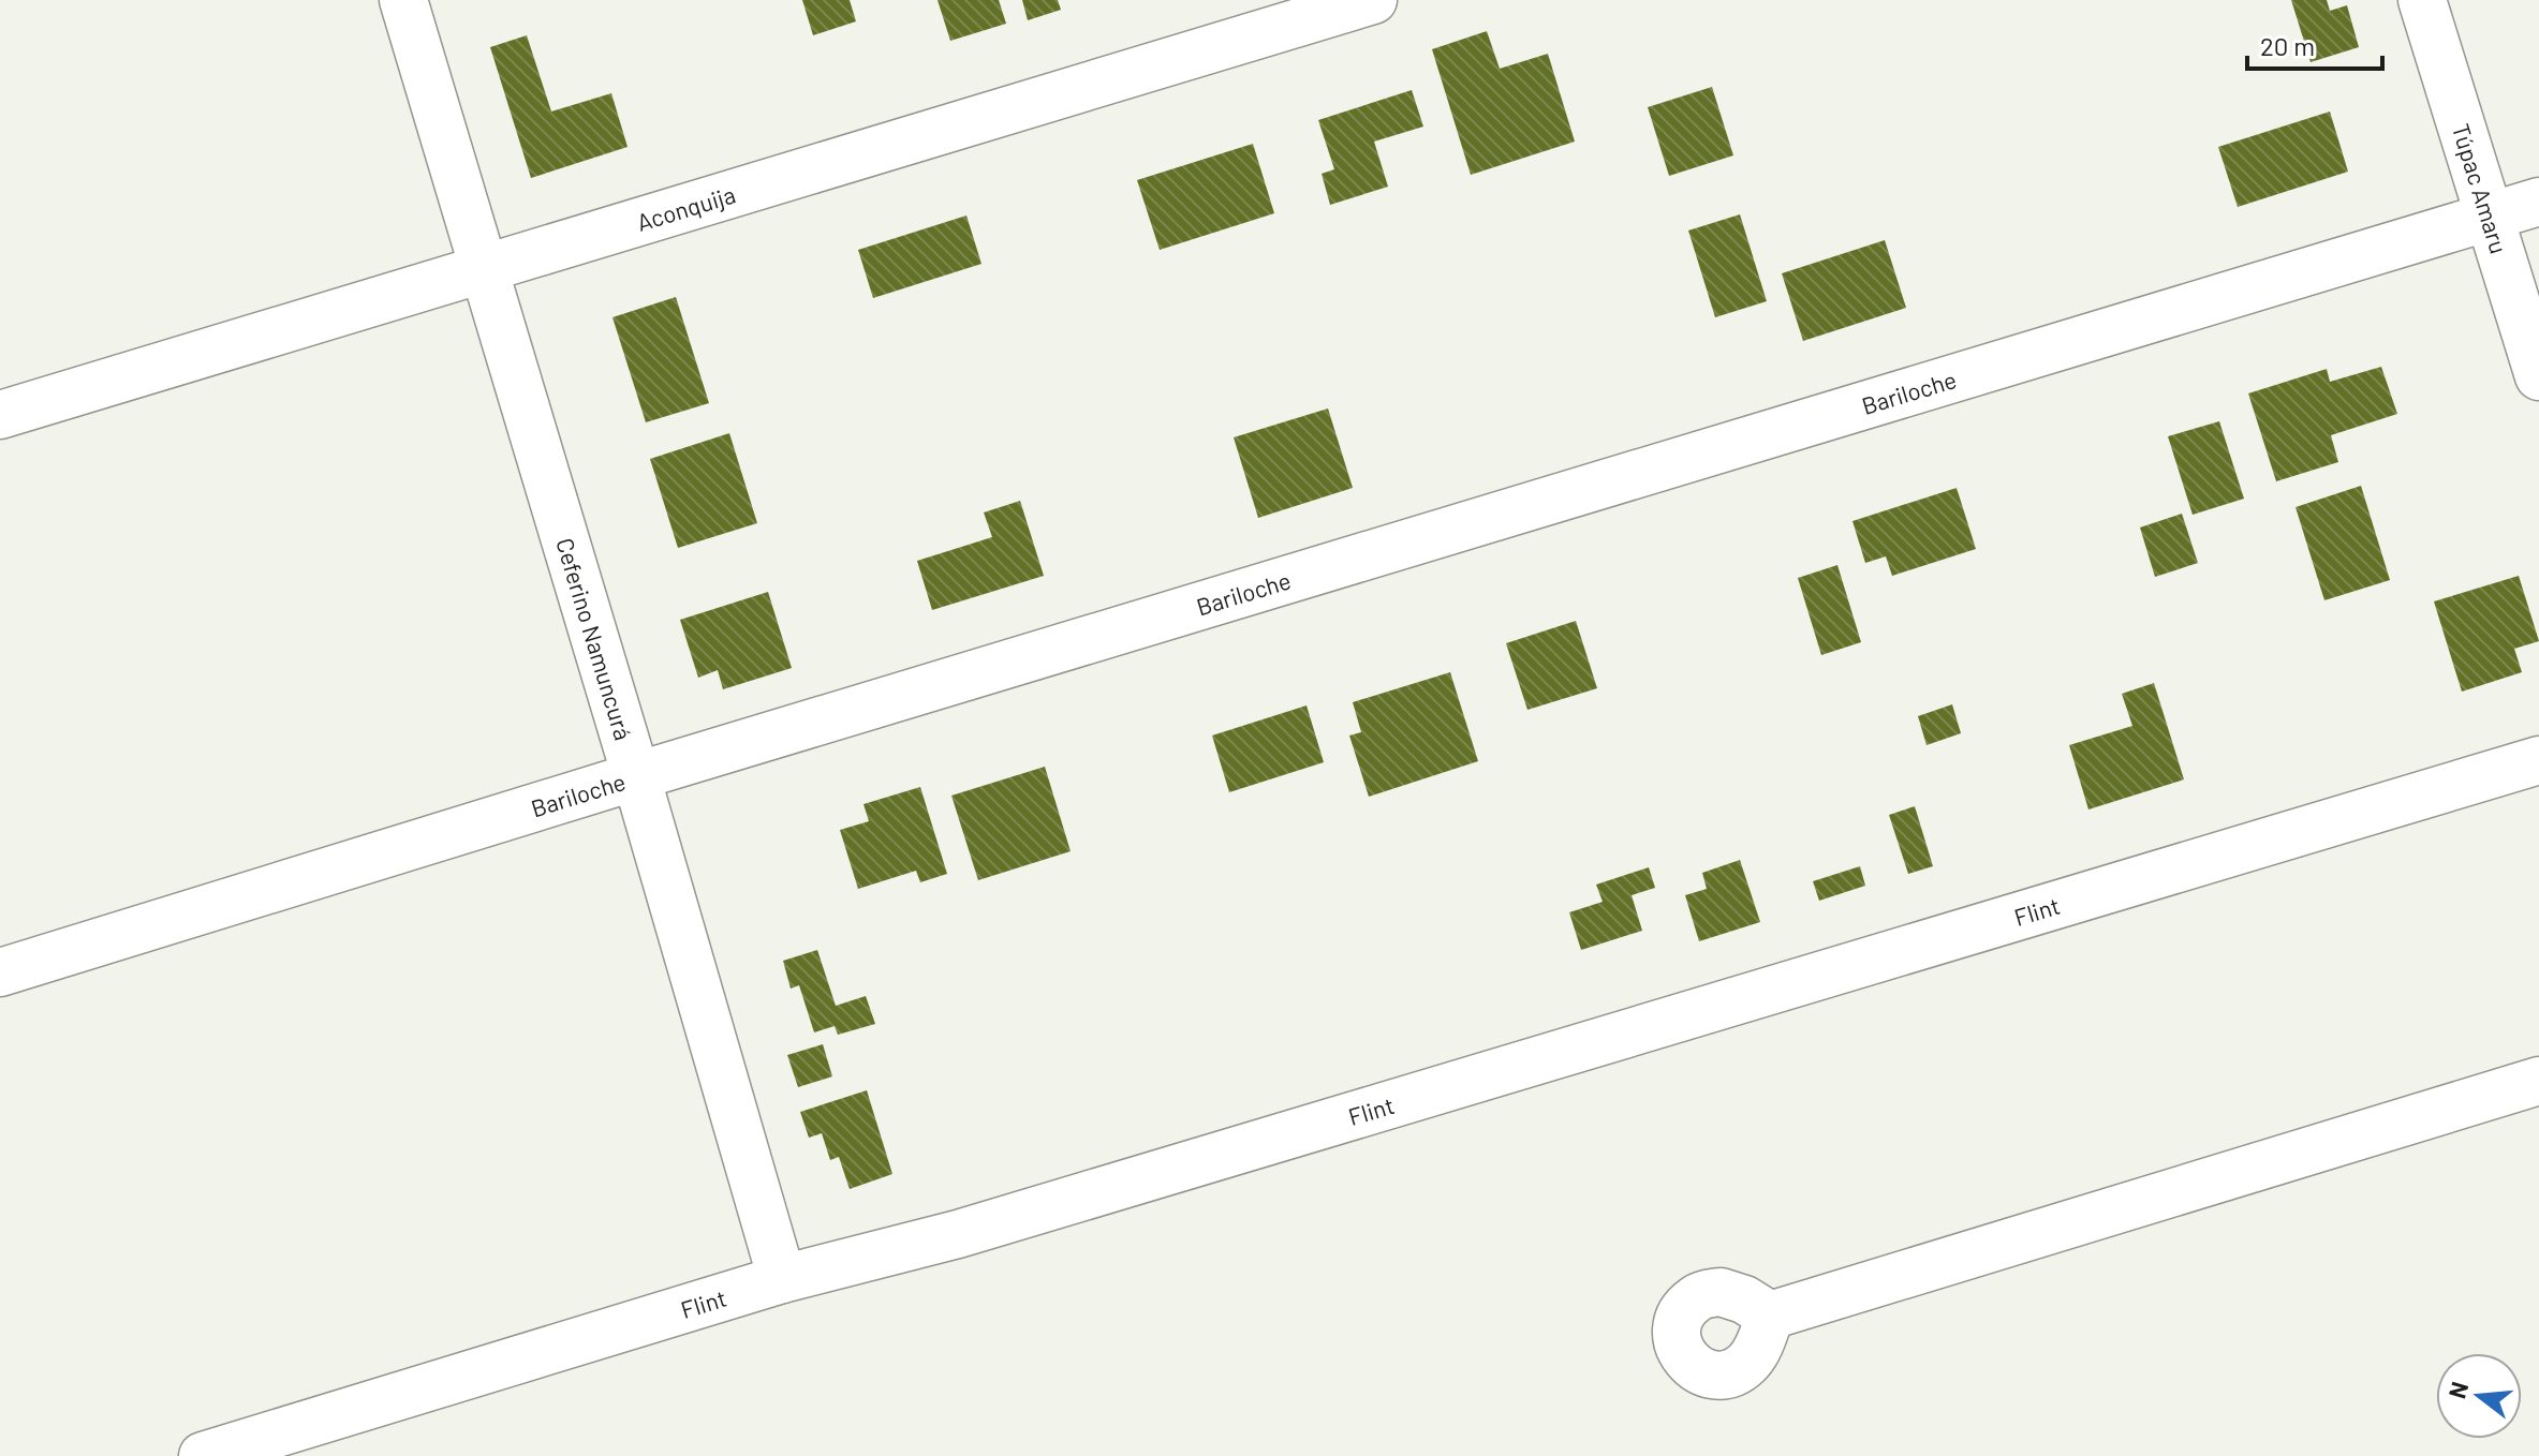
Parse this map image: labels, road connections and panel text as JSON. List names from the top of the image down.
{
  "streets": {
    "street": [
      "Túpac Amaru",
      "Aconquija",
      "Bariloche",
      "Ceferino Namuncurá",
      "Flint"
    ]
  },
  "crossings": [
    ["Túpac Amaru", "Bariloche"],
    ["Aconquija", "Ceferino Namuncurá"],
    ["Bariloche", "Ceferino Namuncurá"],
    ["Ceferino Namuncurá", "Flint"]
  ],
  "scale_bar": "20 m",
  "north": "left"
}
